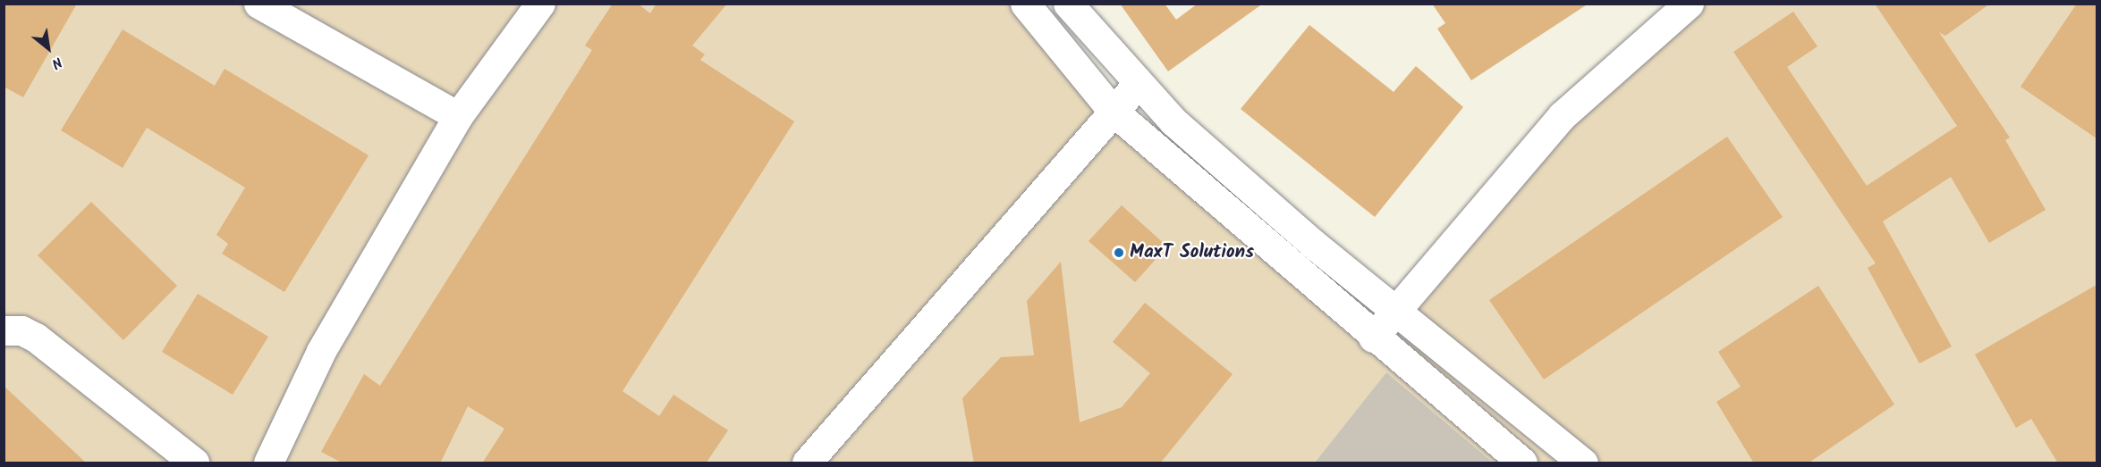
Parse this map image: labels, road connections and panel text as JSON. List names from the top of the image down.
{
  "places": ["MaxT Solutions"],
  "north": "bottom right"
}
